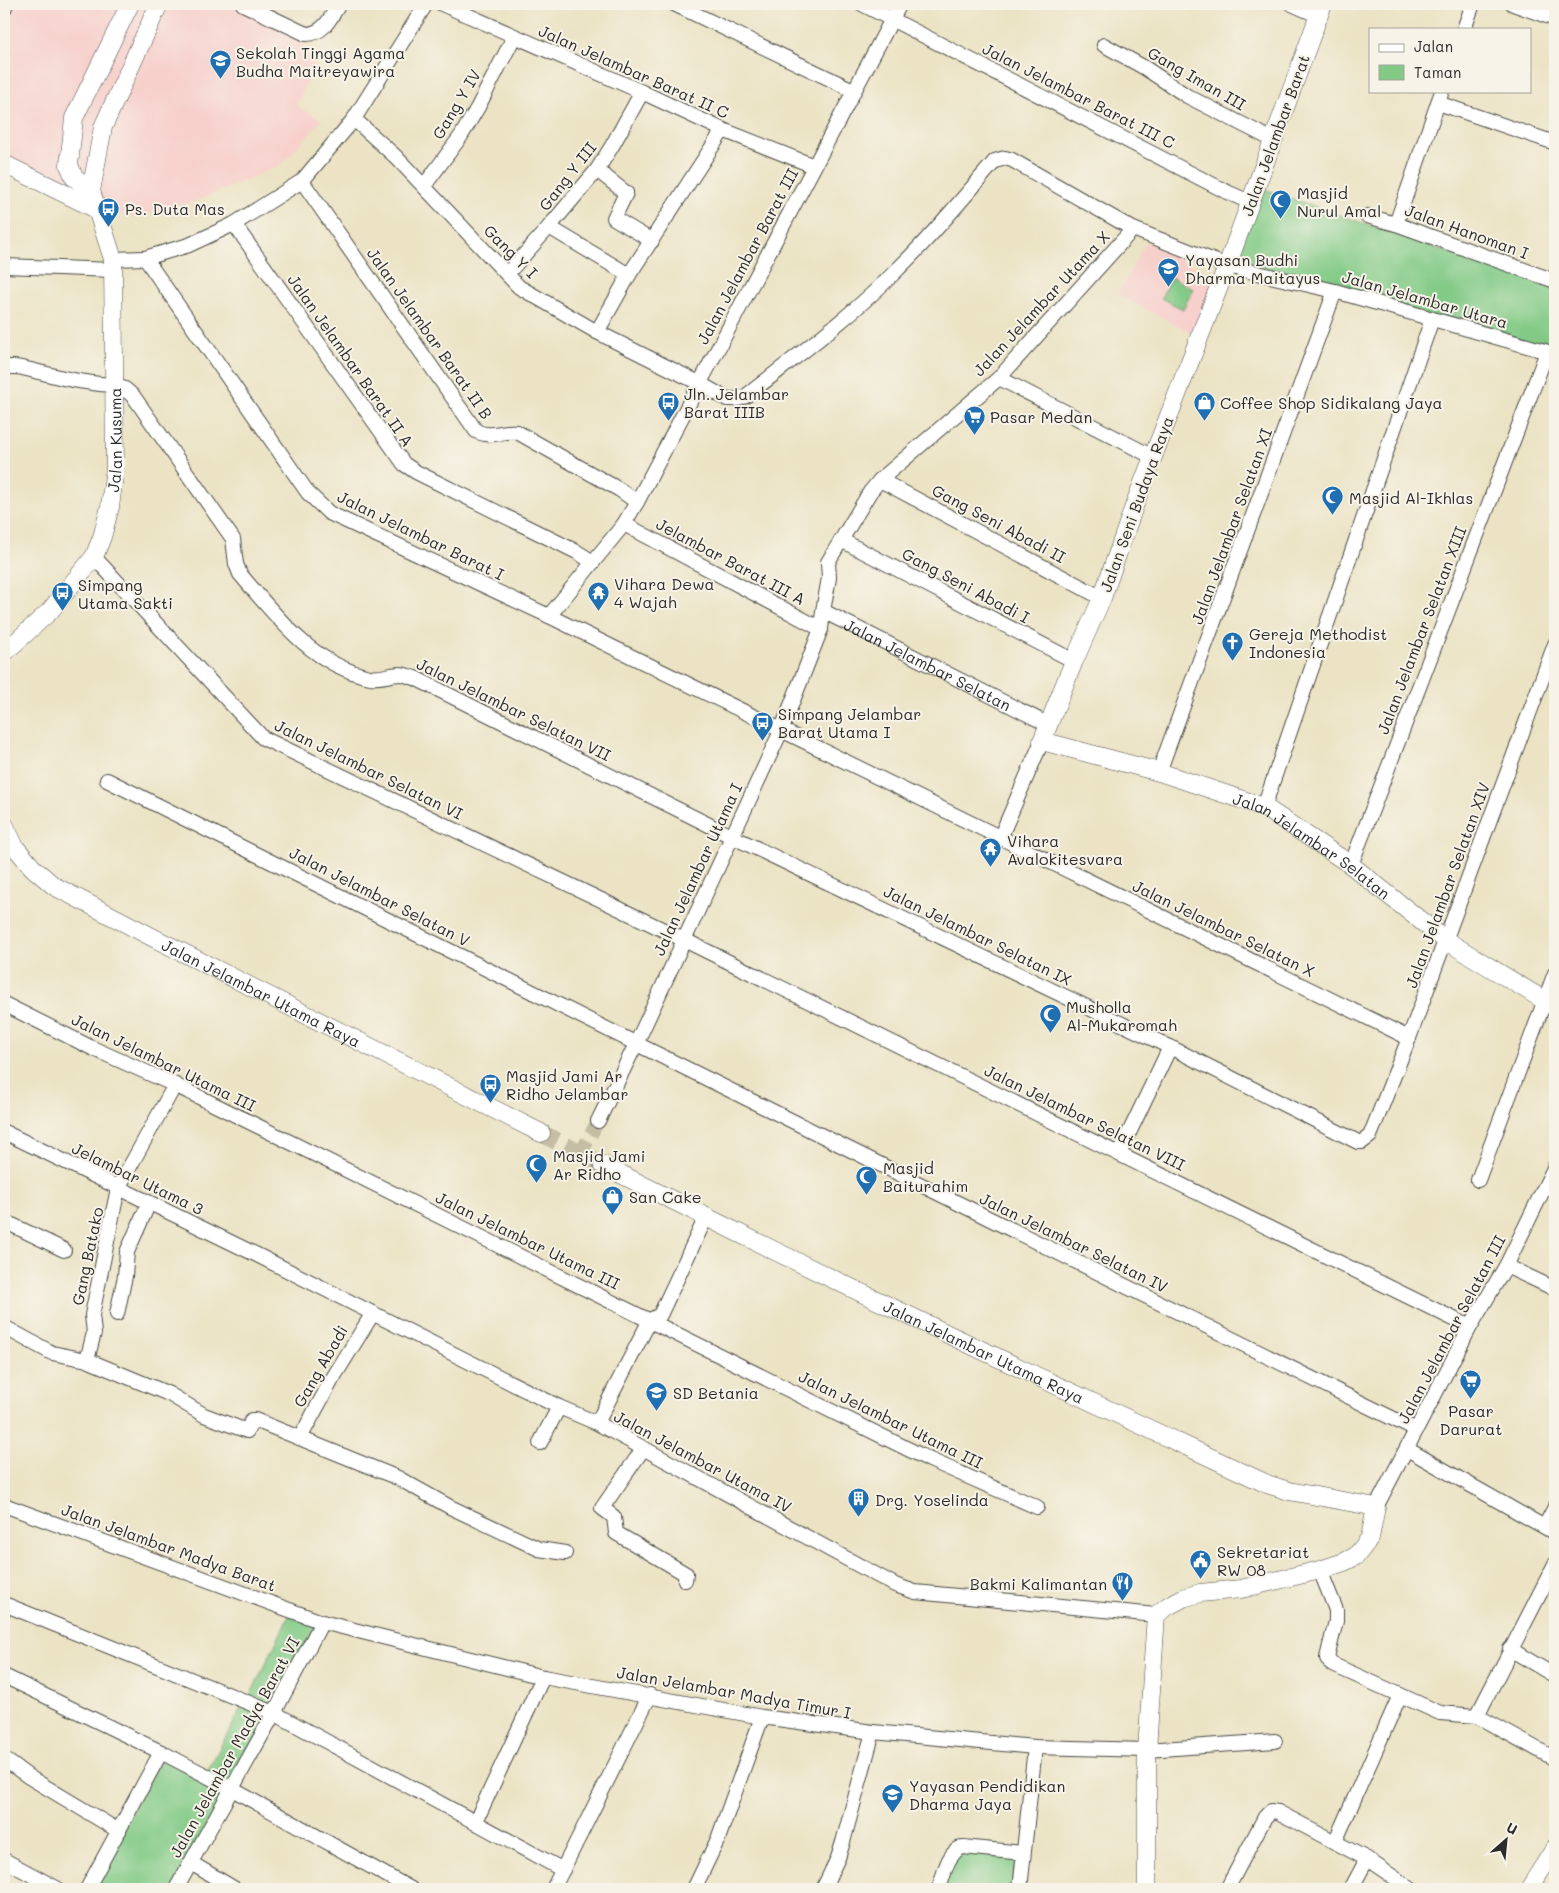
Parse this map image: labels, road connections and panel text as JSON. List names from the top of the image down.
{
  "streets": {
    "street": [
      "Jalan Jelambar Barat II C",
      "Gang Iman III",
      "Jalan Jelambar Barat III C",
      "Gang Y IV",
      "Jalan Jelambar Barat",
      "Gang Y III",
      "Jalan Hanoman I",
      "Gang Y I",
      "Jalan Jelambar Barat III",
      "Jalan Jelambar Utara",
      "Jalan Jelambar Utama X",
      "Jalan Jelambar Barat II B",
      "Jalan Jelambar Barat II A",
      "Jalan Kusuma",
      "Jalan Seni Budaya Raya",
      "Gang Seni Abadi II",
      "Jalan Jelambar Selatan XI",
      "Jalan Jelambar Barat I",
      "Jelambar Barat III A",
      "Gang Seni Abadi I",
      "Jalan Jelambar Selatan XIII",
      "Jalan Jelambar Selatan",
      "Jalan Jelambar Selatan VII",
      "Jalan Jelambar Selatan VI",
      "Jalan Jelambar Utama I",
      "Jalan Jelambar Selatan XIV",
      "Jalan Jelambar Selatan V",
      "Jalan Jelambar Selatan X",
      "Jalan Jelambar Selatan IX",
      "Jalan Jelambar Utama Raya",
      "Jalan Jelambar Utama III",
      "Jalan Jelambar Selatan VIII",
      "Jelambar Utama 3",
      "Jalan Jelambar Selatan IV",
      "Gang Batako",
      "Jalan Jelambar Selatan III",
      "Gang Abadi",
      "Jalan Jelambar Utama IV",
      "Jalan Jelambar Madya Barat",
      "Jalan Jelambar Madya Timur I",
      "Jalan Jelambar Madya Barat VI"
    ]
  },
  "crossings": [
    ["Jalan Jelambar Barat II C", "Gang Y IV"],
    ["Jalan Jelambar Barat II C", "Gang Y III"],
    ["Jalan Jelambar Barat II C", "Jalan Jelambar Barat III"],
    ["Gang Iman III", "Jalan Jelambar Barat"],
    ["Jalan Jelambar Barat III C", "Jalan Jelambar Barat"],
    ["Jalan Jelambar Barat III C", "Jalan Jelambar Barat III"],
    ["Gang Y IV", "Gang Y I"],
    ["Jalan Jelambar Barat", "Jalan Jelambar Utara"],
    ["Jalan Jelambar Barat", "Jalan Seni Budaya Raya"],
    ["Gang Y III", "Gang Y I"],
    ["Gang Y I", "Jalan Jelambar Barat III"],
    ["Gang Y I", "Jalan Jelambar Utara"],
    ["Gang Y I", "Jalan Jelambar Utama X"],
    ["Jalan Jelambar Barat III", "Jalan Jelambar Barat II B"],
    ["Jalan Jelambar Barat III", "Jalan Jelambar Barat II A"],
    ["Jalan Jelambar Barat III", "Jalan Jelambar Barat I"],
    ["Jalan Jelambar Barat III", "Jelambar Barat III A"],
    ["Jalan Jelambar Utara", "Jalan Jelambar Utama X"],
    ["Jalan Jelambar Utara", "Jalan Seni Budaya Raya"],
    ["Jalan Jelambar Utara", "Jalan Jelambar Selatan XI"],
    ["Jalan Jelambar Utara", "Jalan Jelambar Selatan XIII"],
    ["Jalan Jelambar Utama X", "Gang Seni Abadi II"],
    ["Jalan Jelambar Utama X", "Gang Seni Abadi I"],
    ["Jalan Jelambar Utama X", "Jalan Jelambar Selatan"],
    ["Jalan Kusuma", "Jalan Jelambar Selatan VII"],
    ["Jalan Kusuma", "Jalan Jelambar Selatan VI"],
    ["Jalan Seni Budaya Raya", "Gang Seni Abadi II"],
    ["Jalan Seni Budaya Raya", "Gang Seni Abadi I"],
    ["Jalan Seni Budaya Raya", "Jalan Jelambar Selatan"],
    ["Jalan Jelambar Selatan XI", "Jalan Jelambar Selatan"],
    ["Jalan Jelambar Barat I", "Jalan Jelambar Utama I"],
    ["Jalan Jelambar Barat I", "Jalan Jelambar Selatan X"],
    ["Jelambar Barat III A", "Jalan Jelambar Selatan"],
    ["Jelambar Barat III A", "Jalan Jelambar Utama I"],
    ["Jalan Jelambar Selatan XIII", "Jalan Jelambar Selatan"],
    ["Jalan Jelambar Selatan", "Jalan Jelambar Utama I"],
    ["Jalan Jelambar Selatan", "Jalan Jelambar Selatan XIV"],
    ["Jalan Jelambar Selatan VII", "Jalan Jelambar Utama I"],
    ["Jalan Jelambar Selatan VII", "Jalan Jelambar Selatan IX"],
    ["Jalan Jelambar Selatan VI", "Jalan Jelambar Utama I"],
    ["Jalan Jelambar Selatan VI", "Jalan Jelambar Selatan VIII"],
    ["Jalan Jelambar Utama I", "Jalan Jelambar Selatan V"],
    ["Jalan Jelambar Utama I", "Jalan Jelambar Selatan X"],
    ["Jalan Jelambar Utama I", "Jalan Jelambar Selatan IX"],
    ["Jalan Jelambar Utama I", "Jalan Jelambar Selatan VIII"],
    ["Jalan Jelambar Utama I", "Jalan Jelambar Selatan IV"],
    ["Jalan Jelambar Selatan XIV", "Jalan Jelambar Selatan X"],
    ["Jalan Jelambar Selatan XIV", "Jalan Jelambar Selatan IX"],
    ["Jalan Jelambar Selatan V", "Jalan Jelambar Selatan IV"],
    ["Jalan Jelambar Utama Raya", "Jalan Jelambar Selatan III"],
    ["Jalan Jelambar Utama III", "Gang Batako"],
    ["Jalan Jelambar Selatan VIII", "Jalan Jelambar Selatan III"],
    ["Jelambar Utama 3", "Gang Batako"],
    ["Jelambar Utama 3", "Jalan Jelambar Utama IV"],
    ["Jalan Jelambar Selatan IV", "Jalan Jelambar Selatan III"],
    ["Gang Abadi", "Jalan Jelambar Utama IV"],
    ["Jalan Jelambar Madya Barat", "Jalan Jelambar Madya Timur I"],
    ["Jalan Jelambar Madya Barat", "Jalan Jelambar Madya Barat VI"],
    ["Jalan Jelambar Madya Timur I", "Jalan Jelambar Madya Barat VI"]
  ],
  "places": {
    "school or university": [
      "Sekolah Tinggi Agama Budha Maitreyawira",
      "Yayasan Budhi Dharma Maitayus",
      "SD Betania",
      "Yayasan Pendidikan Dharma Jaya"
    ],
    "mosque": [
      "Masjid Nurul Amal",
      "Masjid Al-Ikhlas",
      "Musholla Al-Mukaromah",
      "Masjid Jami Ar Ridho",
      "Masjid Baiturahim"
    ],
    "bus stop": [
      "Ps. Duta Mas",
      "Jln. Jelambar Barat IIIB",
      "Simpang Utama Sakti",
      "Simpang Jelambar Barat Utama I",
      "Masjid Jami Ar Ridho Jelambar"
    ],
    "shop": ["Coffee Shop Sidikalang Jaya", "San Cake"],
    "supermarket": ["Pasar Medan", "Pasar Darurat"],
    "temple": ["Vihara Dewa 4 Wajah", "Vihara Avalokitesvara"],
    "church": ["Gereja Methodist Indonesia"],
    "building": ["Drg. Yoselinda"],
    "public building": ["Sekretariat RW 08"],
    "restaurant": ["Bakmi Kalimantan"]
  },
  "legend": ["Jalan", "Taman"],
  "north": "top right"
}
